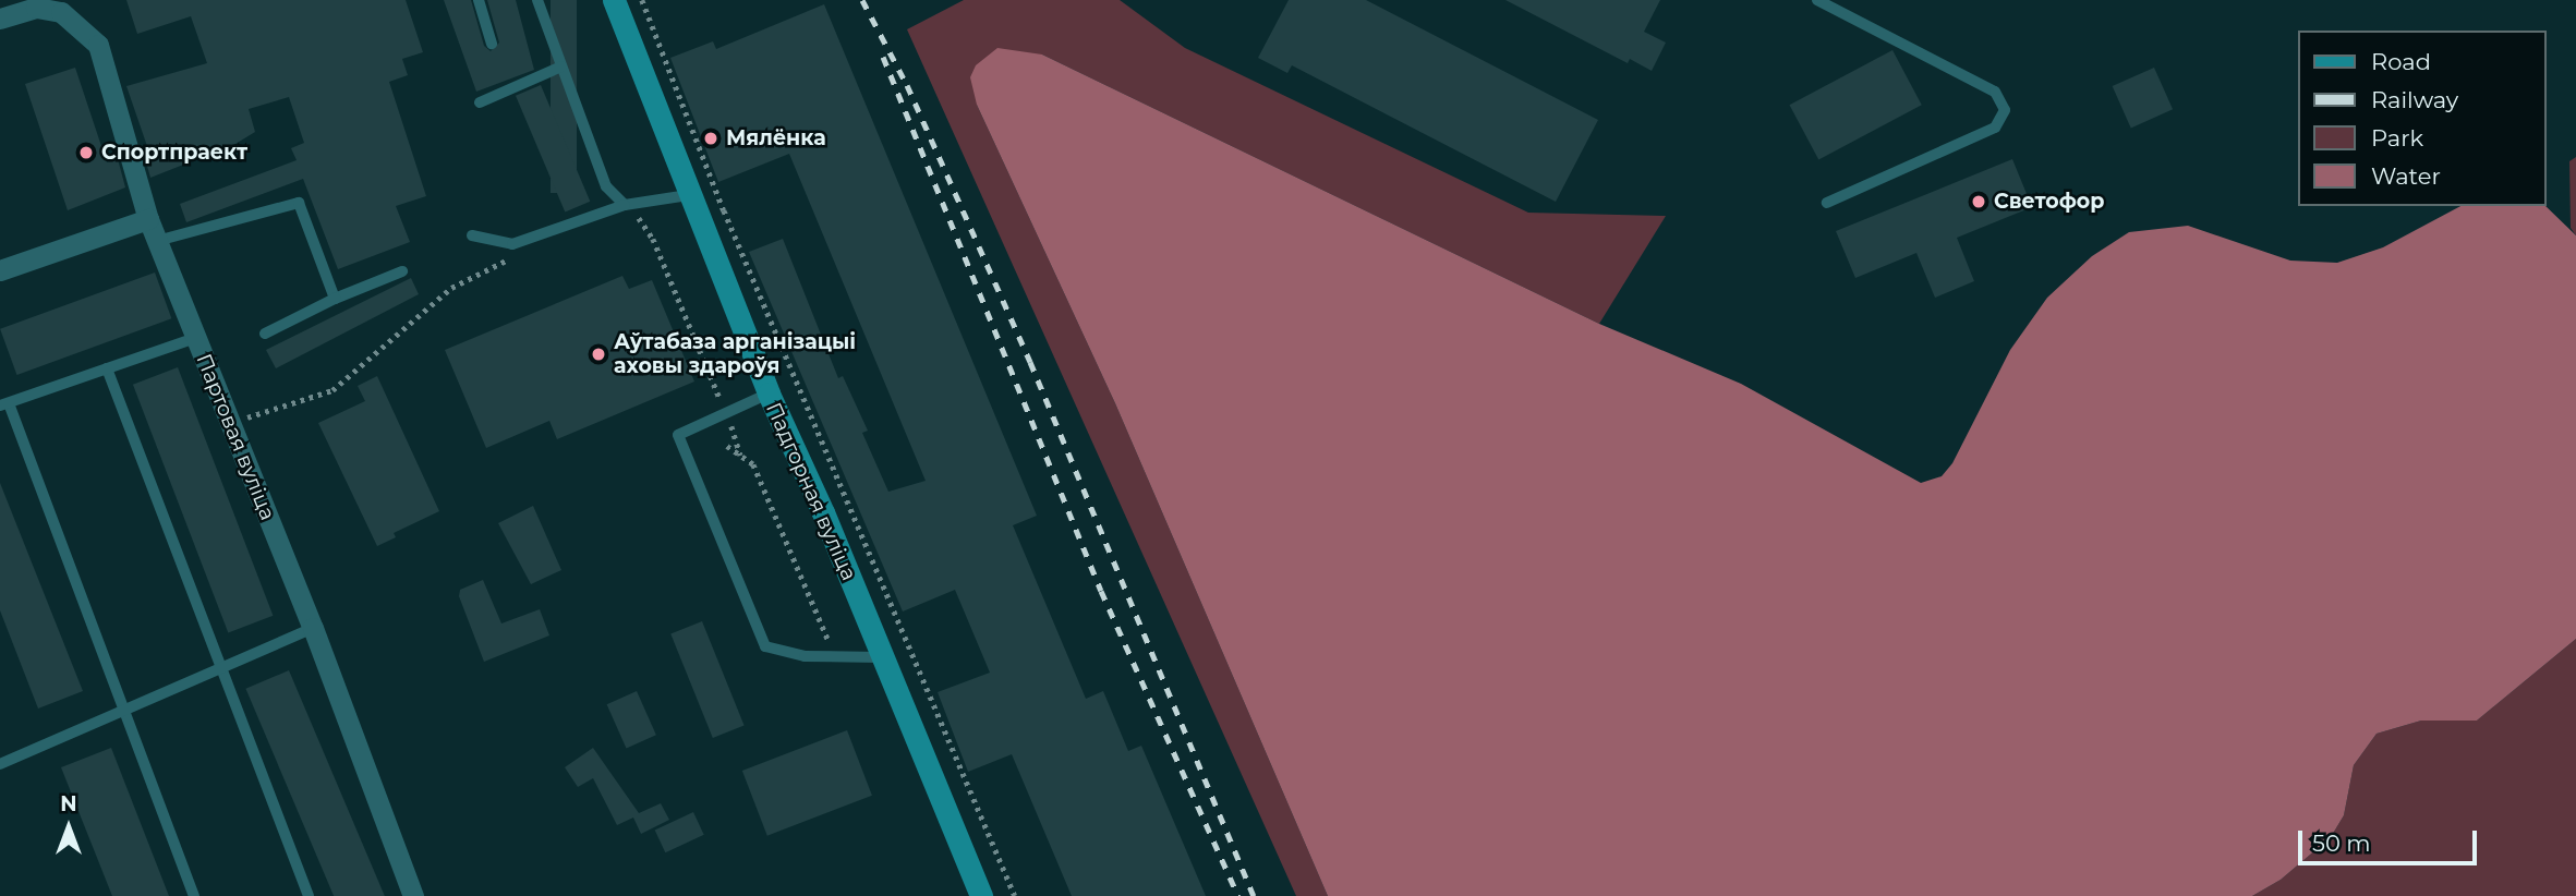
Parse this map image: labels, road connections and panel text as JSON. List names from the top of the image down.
{
  "streets": {
    "street": ["Партовая вуліца", "Падгорная вуліца"]
  },
  "places": [
    "Мялёнка",
    "Спортпраект",
    "Светофор",
    "Аўтабаза арганізацыі аховы здароўя"
  ],
  "legend": [
    "Road",
    "Railway",
    "Park",
    "Water"
  ],
  "scale_bar": "50 m",
  "north": "top"
}
